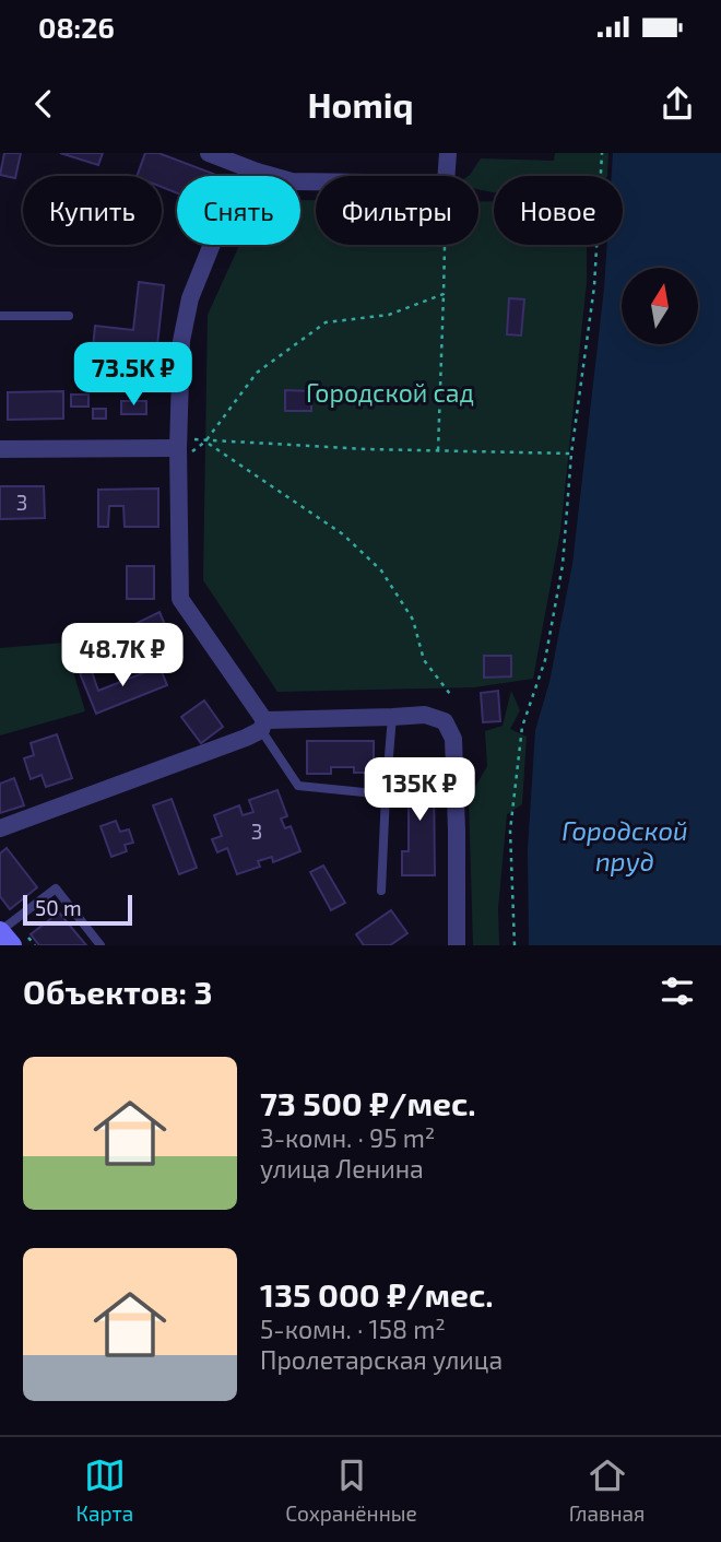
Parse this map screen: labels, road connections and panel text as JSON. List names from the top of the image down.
{
  "water": ["Городской пруд"],
  "parks": ["Городской сад"],
  "house_numbers": ["3", "3"],
  "scale_bar": "50 m",
  "north": "top",
  "page": {
    "status": "08:26",
    "header": "Homiq",
    "chip": [
      "Купить",
      "Снять",
      "Фильтры",
      "Новое"
    ],
    "price": ["73.5K ₽", "48.7K ₽", "135K ₽"],
    "scale": "50 m",
    "heading": "Объектов: 3",
    "list": [
      {
        "name": "73 500 ₽/мес.",
        "note": "3-комн. · 95 m² · улица Ленина"
      },
      {
        "name": "135 000 ₽/мес.",
        "note": "5-комн. · 158 m² · Пролетарская улица"
      }
    ],
    "tabs": ["Карта", "Сохранённые", "Главная"]
  }
}
